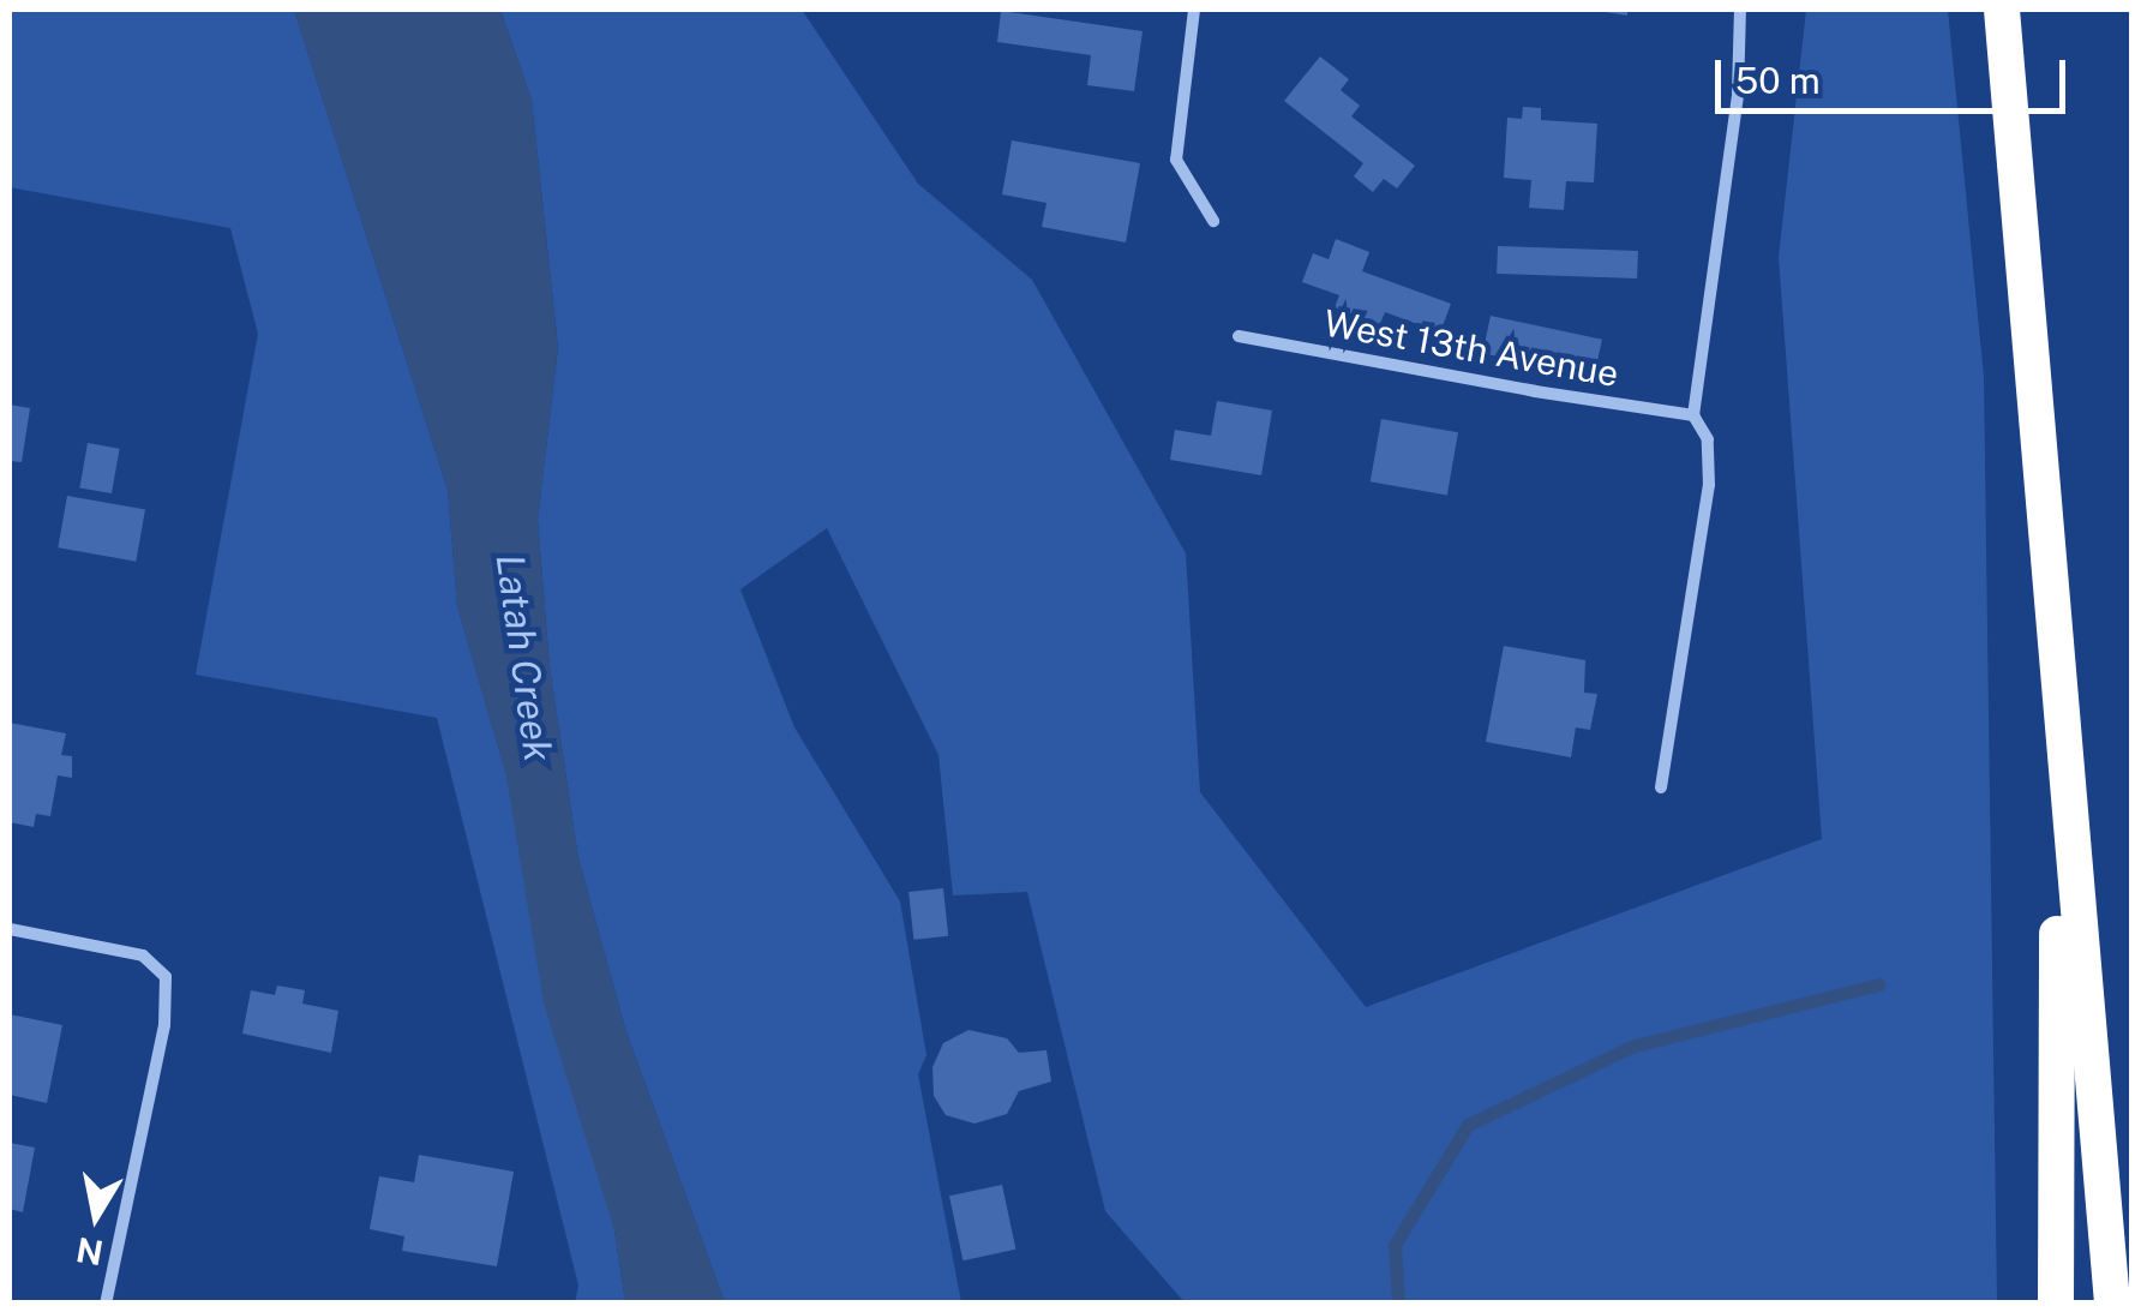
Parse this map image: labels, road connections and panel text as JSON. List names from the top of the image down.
{
  "streets": {
    "street": ["West 13th Avenue"]
  },
  "water": ["Latah Creek"],
  "scale_bar": "50 m",
  "north": "bottom"
}
